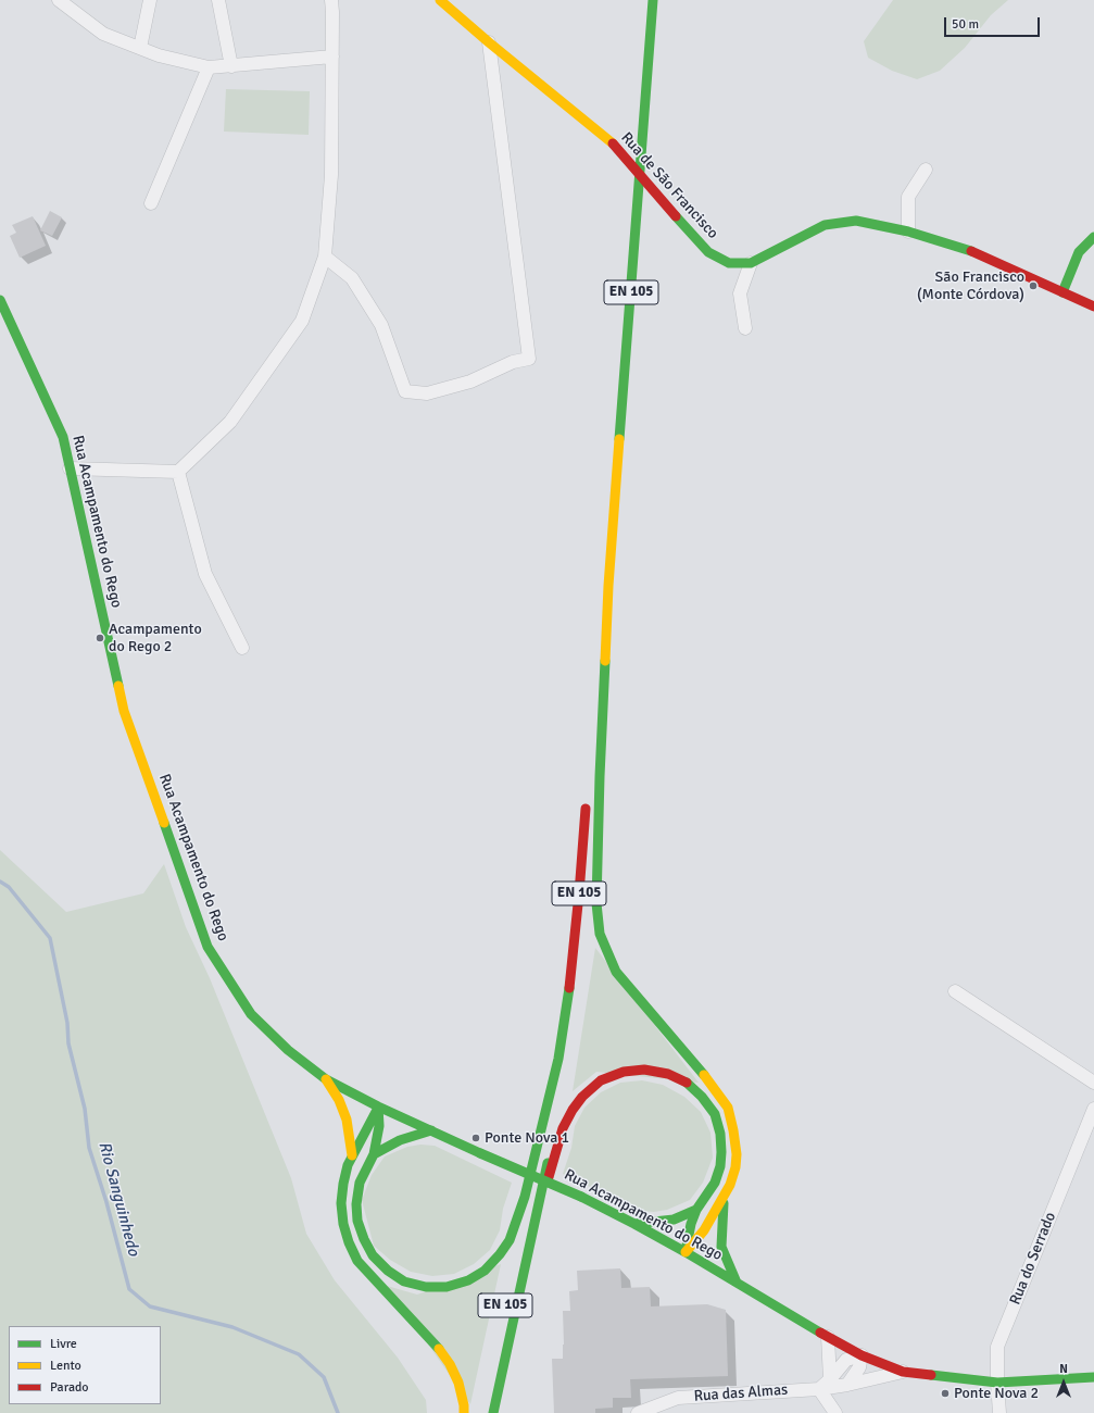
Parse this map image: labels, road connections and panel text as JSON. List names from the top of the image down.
{
  "streets": {
    "main road": ["Rua de São Francisco", "EN 105", "Rua Acampamento do Rego"],
    "street": ["Rua do Serrado", "Rua das Almas"]
  },
  "crossings": [
    ["Rua Acampamento do Rego", "Rua do Serrado"],
    ["Rua Acampamento do Rego", "Rua das Almas"]
  ],
  "water": ["Rio Sanguinhedo"],
  "places": [
    "São Francisco (Monte Córdova)",
    "Acampamento do Rego 2",
    "Ponte Nova 1",
    "Ponte Nova 2"
  ],
  "legend": ["Livre", "Lento", "Parado"],
  "scale_bar": "50 m",
  "north": "top"
}
